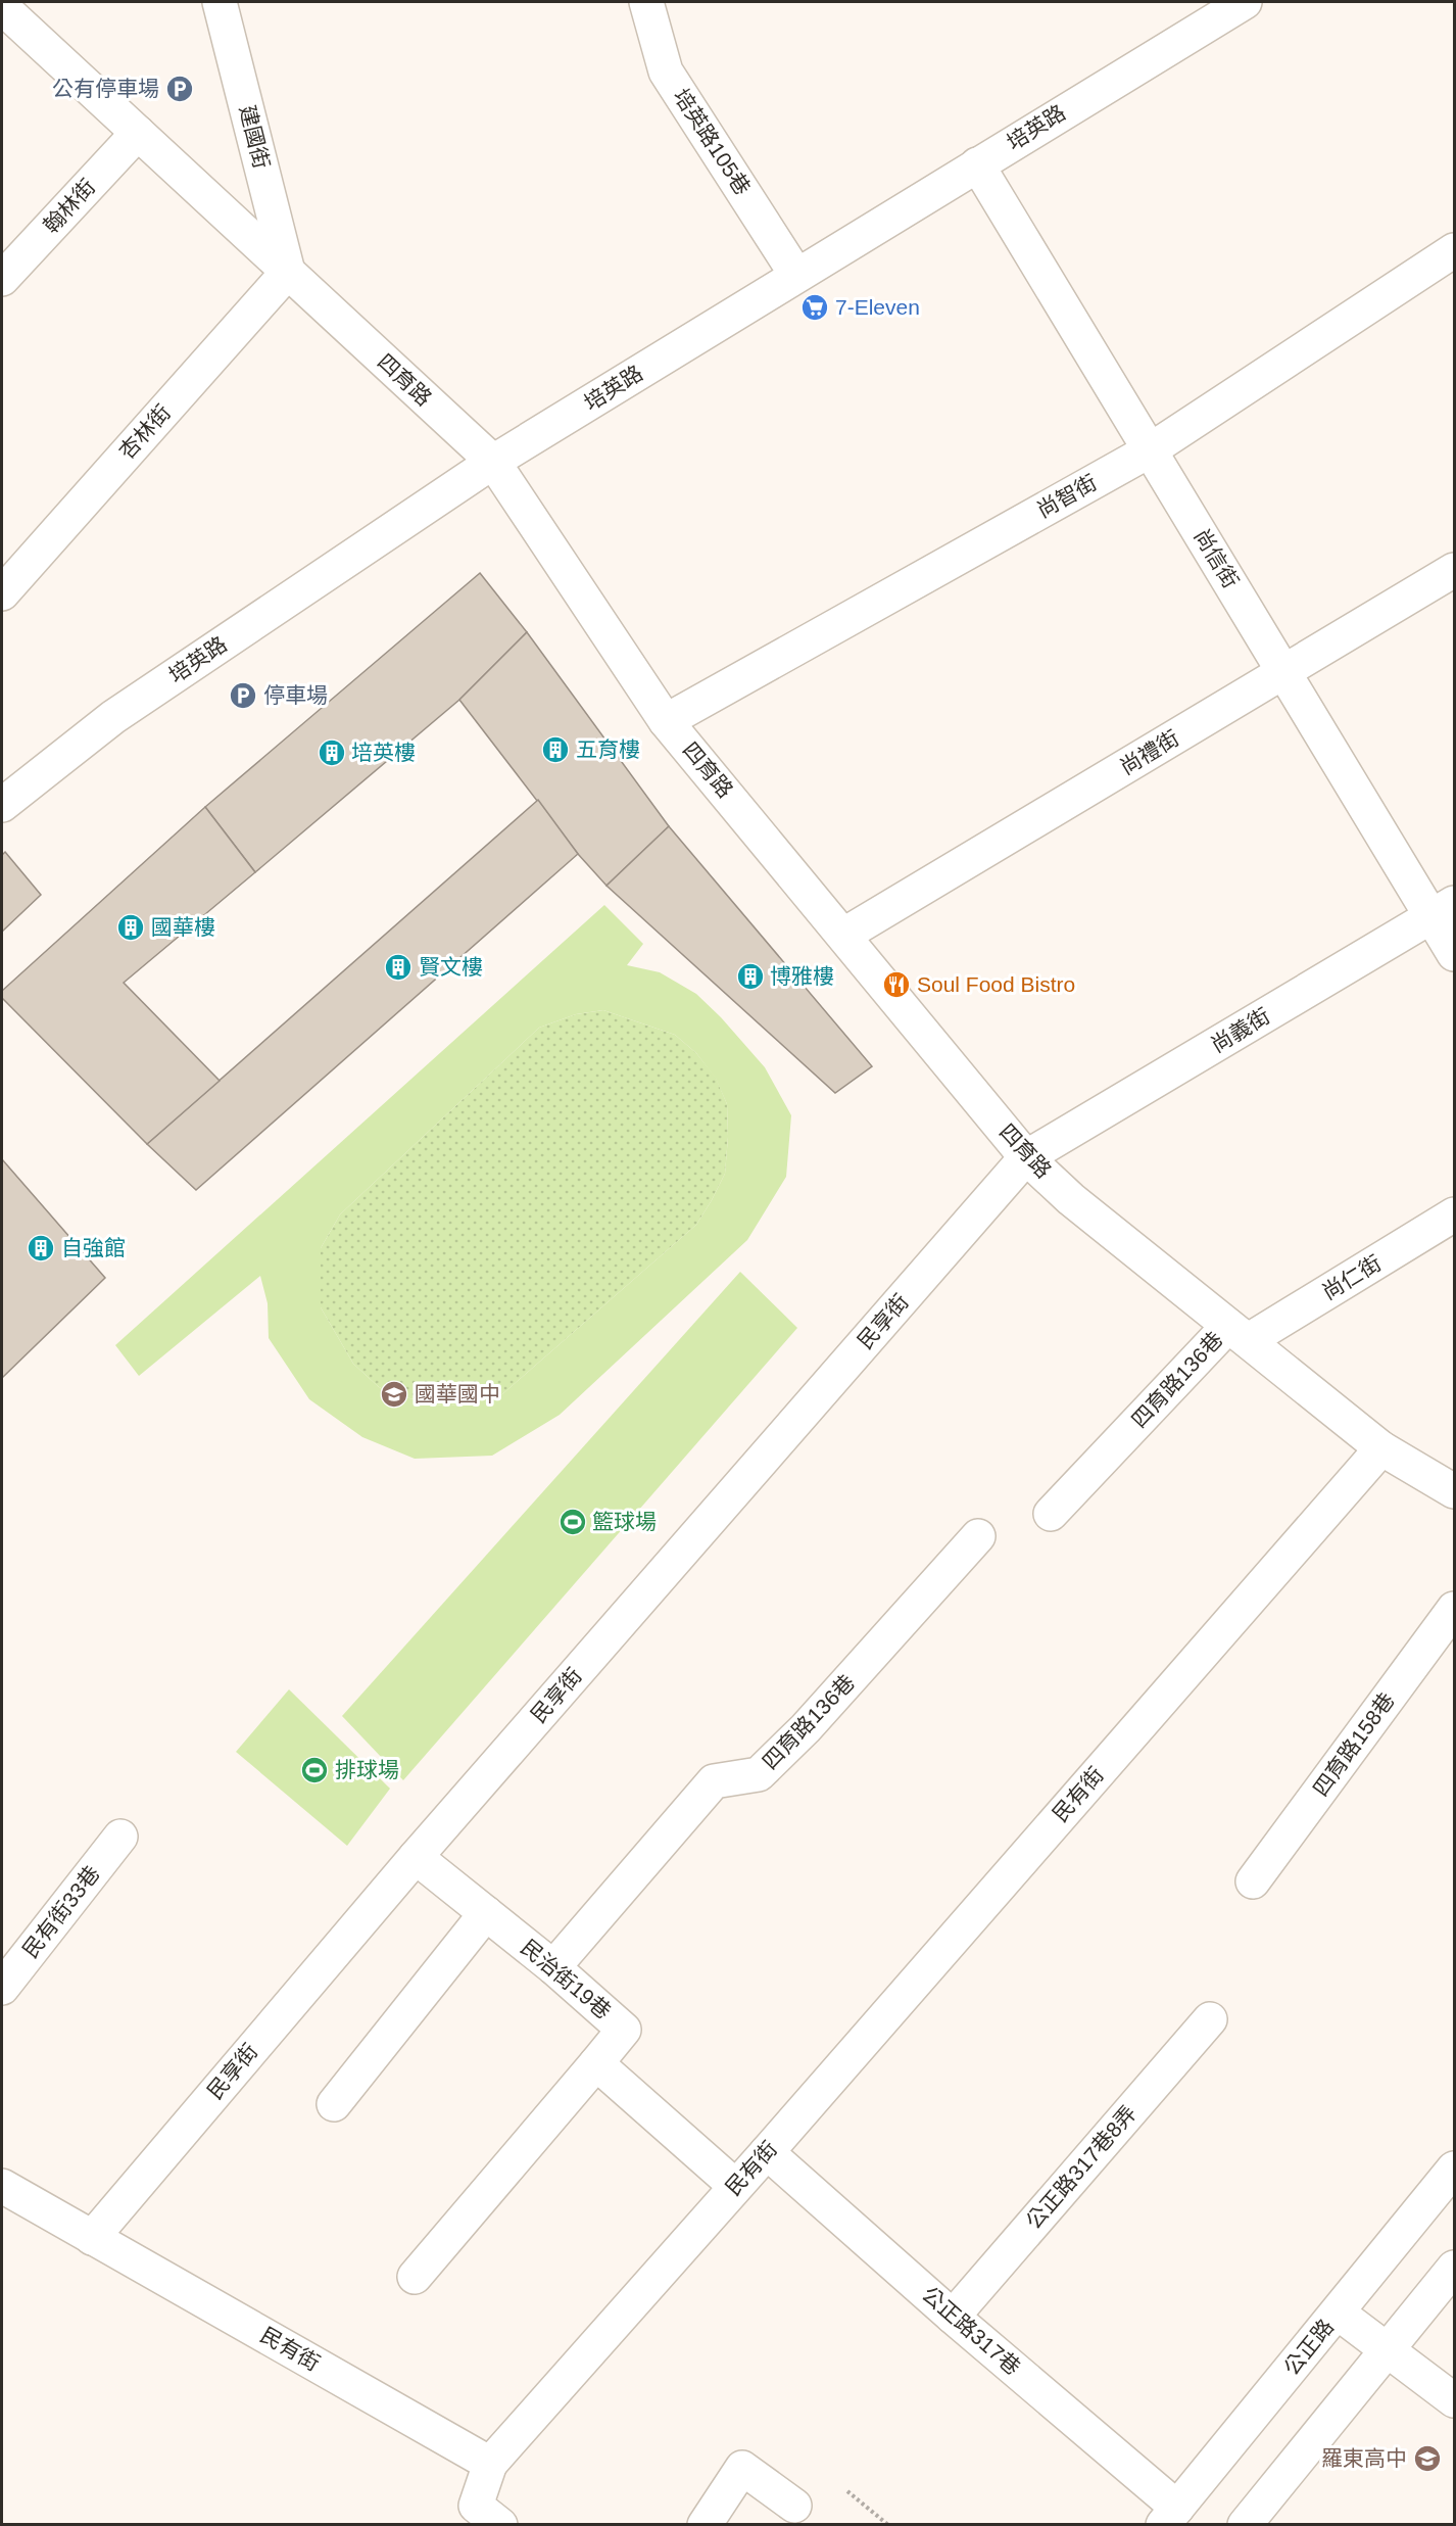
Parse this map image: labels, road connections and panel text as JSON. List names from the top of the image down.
{
  "streets": {
    "street": [
      "培英路",
      "建國街",
      "培英路105巷",
      "翰林街",
      "四育路",
      "杏林街",
      "尚智街",
      "尚信街",
      "尚禮街",
      "尚義街",
      "尚仁街",
      "民享街",
      "四育路136巷",
      "四育路158巷",
      "民有街",
      "民有街33巷",
      "民治街19巷",
      "公正路317巷8弄",
      "公正路317巷",
      "公正路"
    ]
  },
  "crossings": [
    ["培英路", "培英路105巷"],
    ["培英路", "四育路"],
    ["培英路", "尚信街"],
    ["建國街", "四育路"],
    ["建國街", "杏林街"],
    ["翰林街", "四育路"],
    ["四育路", "杏林街"],
    ["四育路", "尚智街"],
    ["四育路", "尚禮街"],
    ["四育路", "尚義街"],
    ["四育路", "尚仁街"],
    ["四育路", "民享街"],
    ["四育路", "四育路136巷"],
    ["四育路", "民有街"],
    ["尚智街", "尚信街"],
    ["尚信街", "尚禮街"],
    ["尚信街", "尚義街"],
    ["尚義街", "民享街"],
    ["尚仁街", "四育路136巷"],
    ["民享街", "民有街"],
    ["民享街", "民治街19巷"],
    ["四育路136巷", "民治街19巷"],
    ["民有街", "公正路317巷"],
    ["公正路317巷8弄", "公正路317巷"],
    ["公正路317巷", "公正路"]
  ],
  "places": {
    "parking": ["公有停車場", "停車場"],
    "supermarket": ["7-Eleven"],
    "building": [
      "五育樓",
      "培英樓",
      "國華樓",
      "賢文樓",
      "博雅樓",
      "自強館"
    ],
    "restaurant": ["Soul Food Bistro"],
    "school or university": ["國華國中", "羅東高中"],
    "sports": ["籃球場", "排球場"]
  }
}
